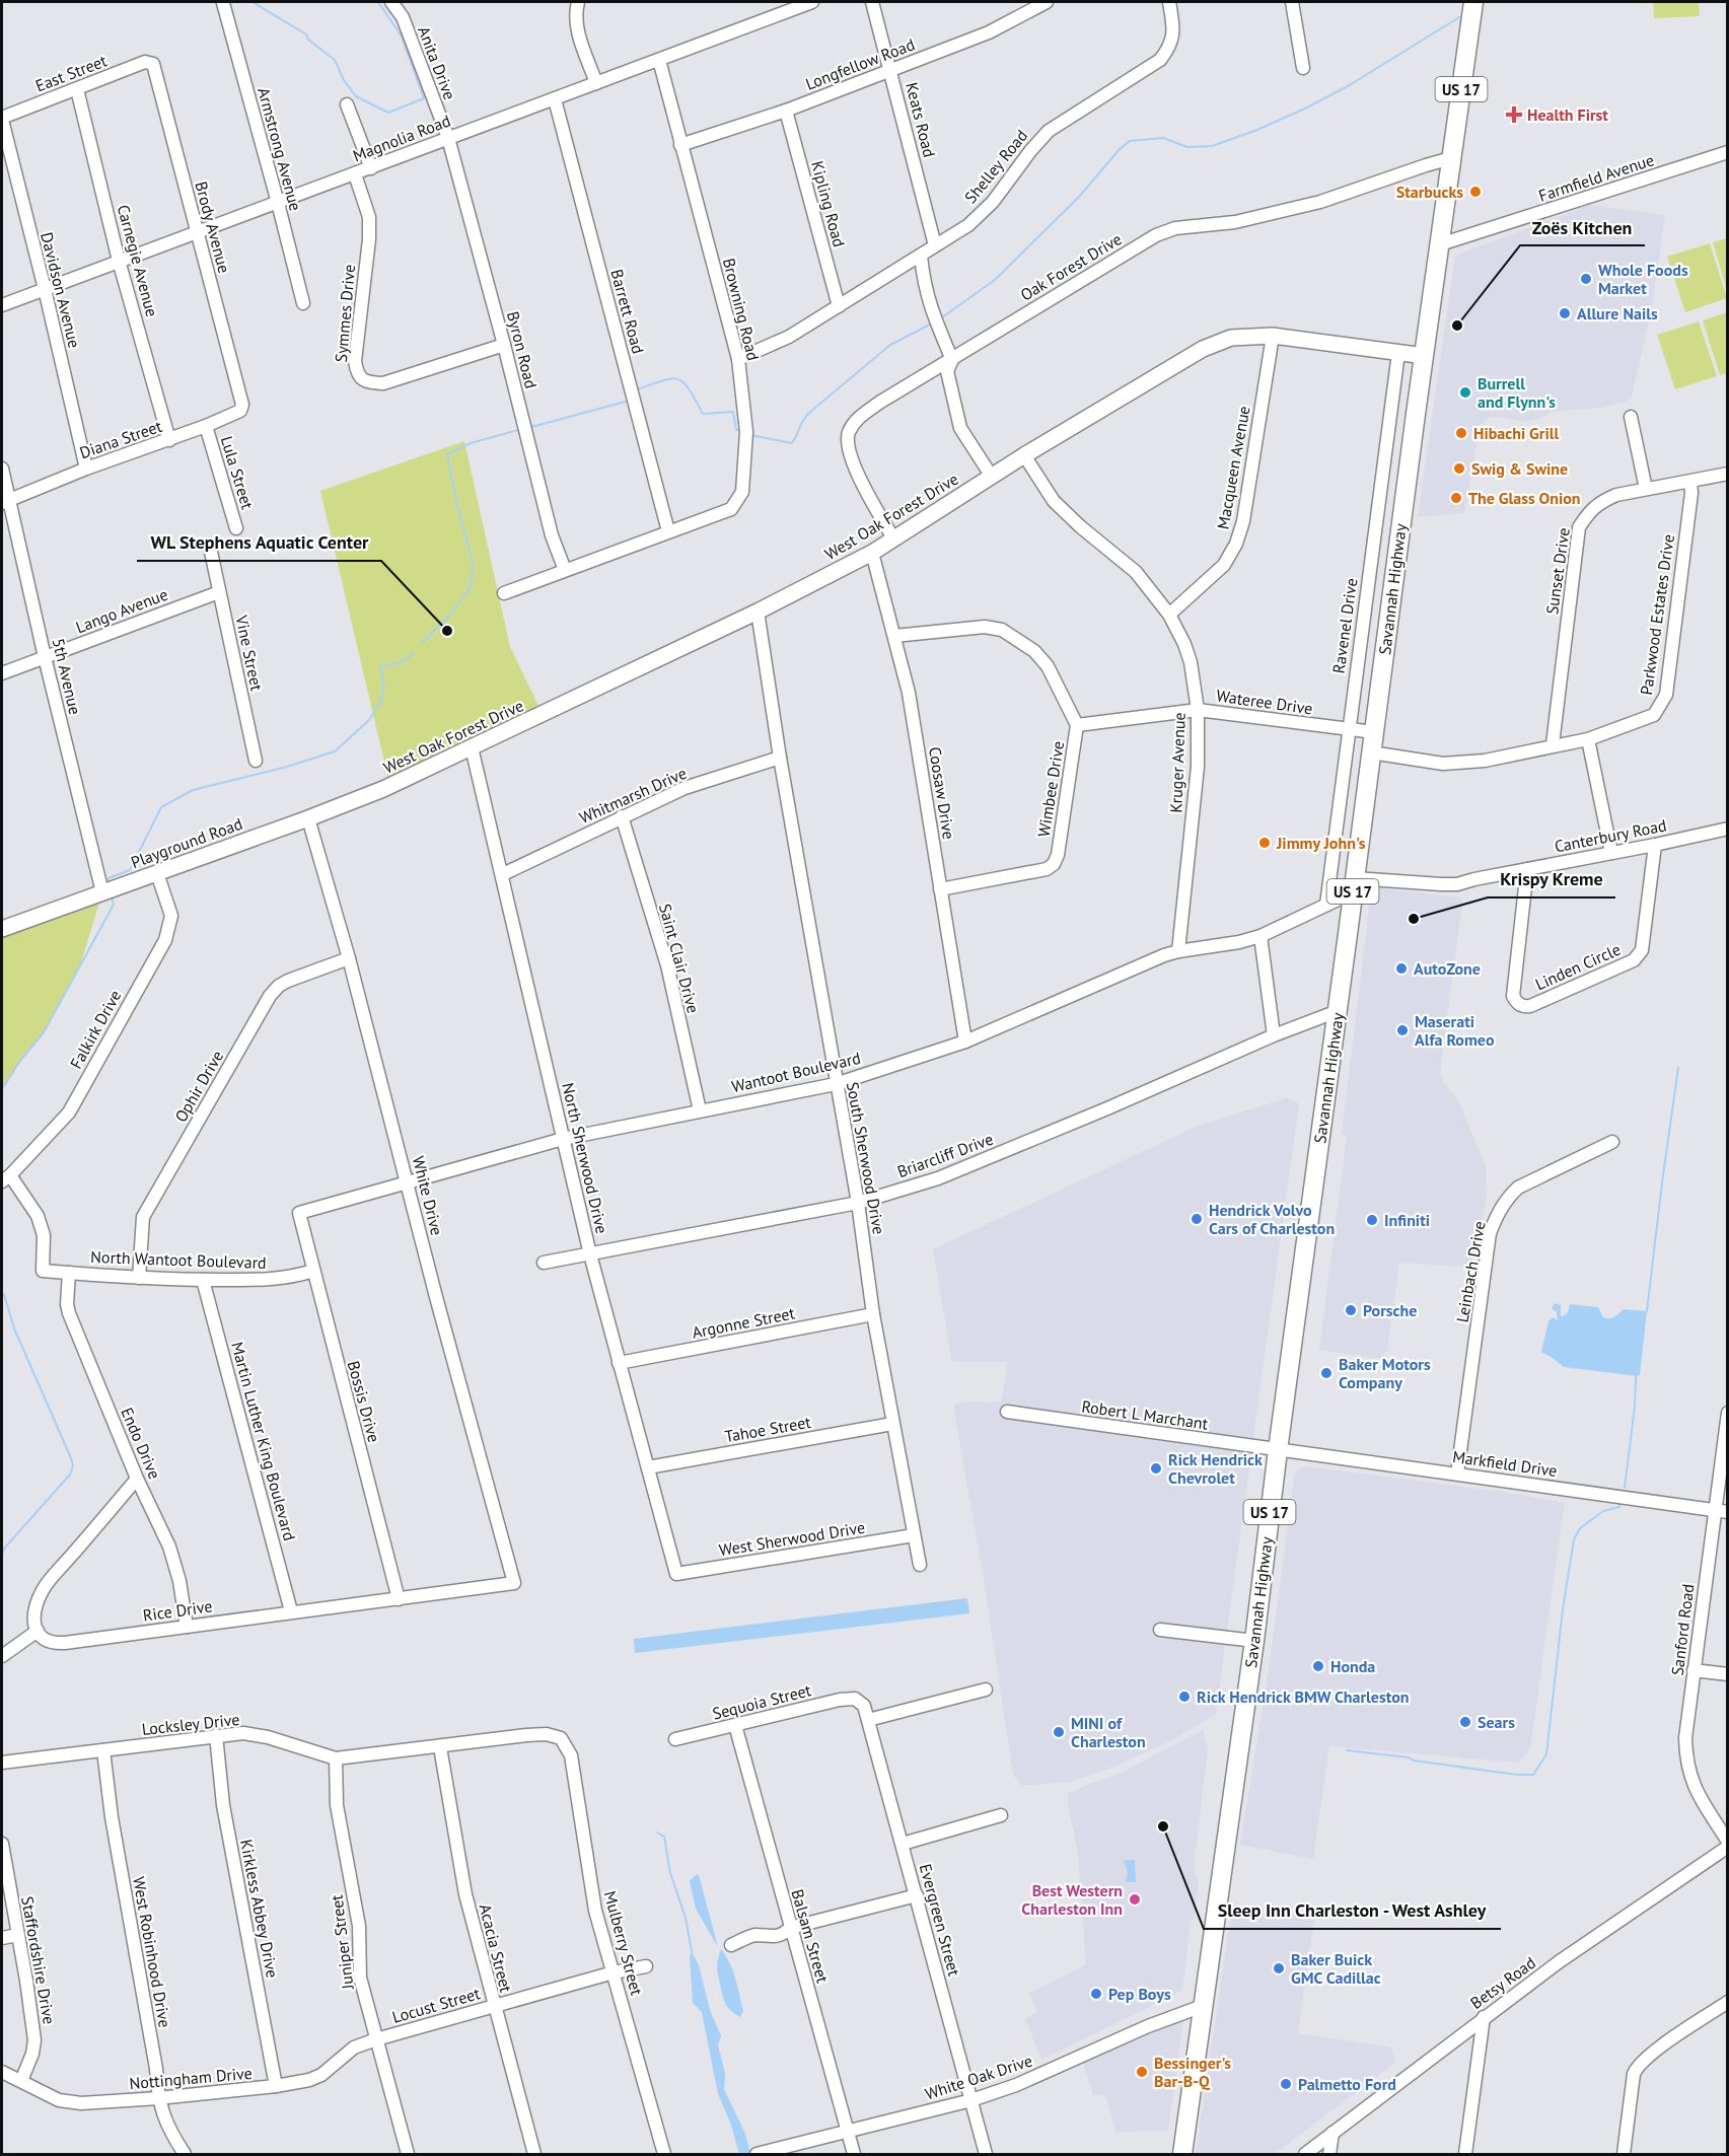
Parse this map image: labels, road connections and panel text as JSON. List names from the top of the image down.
{
  "streets": {
    "highway": ["US 17", "Savannah Highway"],
    "main road": ["West Oak Forest Drive", "Playground Road"],
    "street": [
      "Anita Drive",
      "Longfellow Road",
      "East Street",
      "Keats Road",
      "Magnolia Road",
      "Armstrong Avenue",
      "Shelley Road",
      "Farmfield Avenue",
      "Kipling Road",
      "Brody Avenue",
      "Carnegie Avenue",
      "Oak Forest Drive",
      "Davidson Avenue",
      "Browning Road",
      "Barrett Road",
      "Symmes Drive",
      "Byron Road",
      "Diana Street",
      "Macqueen Avenue",
      "Lula Street",
      "Sunset Drive",
      "Lango Avenue",
      "Parkwood Estates Drive",
      "Ravenel Drive",
      "Vine Street",
      "5th Avenue",
      "Wateree Drive",
      "Kruger Avenue",
      "Wimbee Drive",
      "Coosaw Drive",
      "Whitmarsh Drive",
      "Canterbury Road",
      "Saint Clair Drive",
      "Linden Circle",
      "Falkirk Drive",
      "Wantoot Boulevard",
      "Ophir Drive",
      "Briarcliff Drive",
      "North Sherwood Drive",
      "South Sherwood Drive",
      "White Drive",
      "North Wantoot Boulevard",
      "Leinbach Drive",
      "Argonne Street",
      "Bossis Drive",
      "Robert L Marchant",
      "Tahoe Street",
      "Martin Luther King Boulevard",
      "Endo Drive",
      "Markfield Drive",
      "West Sherwood Drive",
      "Rice Drive",
      "Sanford Road",
      "Sequoia Street",
      "Locksley Drive",
      "Kirkless Abbey Drive",
      "Evergreen Street",
      "Balsam Street",
      "Juniper Street",
      "Mulberry Street",
      "Acacia Street",
      "West Robinhood Drive",
      "Staffordshire Drive",
      "Betsy Road",
      "Locust Street",
      "White Oak Drive",
      "Nottingham Drive"
    ]
  },
  "crossings": [
    ["Anita Drive", "Magnolia Road"],
    ["Anita Drive", "Byron Road"],
    ["Longfellow Road", "Keats Road"],
    ["Longfellow Road", "Kipling Road"],
    ["Longfellow Road", "Browning Road"],
    ["East Street", "Brody Avenue"],
    ["East Street", "Carnegie Avenue"],
    ["East Street", "Davidson Avenue"],
    ["Keats Road", "Shelley Road"],
    ["Magnolia Road", "Armstrong Avenue"],
    ["Magnolia Road", "Brody Avenue"],
    ["Magnolia Road", "Carnegie Avenue"],
    ["Magnolia Road", "Davidson Avenue"],
    ["Magnolia Road", "Browning Road"],
    ["Magnolia Road", "Barrett Road"],
    ["Magnolia Road", "Symmes Drive"],
    ["Magnolia Road", "Byron Road"],
    ["Shelley Road", "Kipling Road"],
    ["Shelley Road", "Browning Road"],
    ["Farmfield Avenue", "Savannah Highway"],
    ["Brody Avenue", "Diana Street"],
    ["Carnegie Avenue", "Diana Street"],
    ["Oak Forest Drive", "West Oak Forest Drive"],
    ["Oak Forest Drive", "Savannah Highway"],
    ["Davidson Avenue", "Diana Street"],
    ["Browning Road", "Barrett Road"],
    ["Browning Road", "Byron Road"],
    ["Symmes Drive", "Byron Road"],
    ["Diana Street", "Lula Street"],
    ["Diana Street", "5th Avenue"],
    ["Macqueen Avenue", "West Oak Forest Drive"],
    ["Macqueen Avenue", "Kruger Avenue"],
    ["West Oak Forest Drive", "Savannah Highway"],
    ["West Oak Forest Drive", "Ravenel Drive"],
    ["West Oak Forest Drive", "Kruger Avenue"],
    ["West Oak Forest Drive", "Coosaw Drive"],
    ["West Oak Forest Drive", "Playground Road"],
    ["West Oak Forest Drive", "North Sherwood Drive"],
    ["West Oak Forest Drive", "South Sherwood Drive"],
    ["Sunset Drive", "Parkwood Estates Drive"],
    ["Savannah Highway", "Parkwood Estates Drive"],
    ["Savannah Highway", "Wateree Drive"],
    ["Savannah Highway", "Canterbury Road"],
    ["Savannah Highway", "Wantoot Boulevard"],
    ["Savannah Highway", "Briarcliff Drive"],
    ["Savannah Highway", "Robert L Marchant"],
    ["Savannah Highway", "Markfield Drive"],
    ["Savannah Highway", "White Oak Drive"],
    ["Lango Avenue", "Vine Street"],
    ["Lango Avenue", "5th Avenue"],
    ["Ravenel Drive", "Wateree Drive"],
    ["Ravenel Drive", "Wantoot Boulevard"],
    ["5th Avenue", "Playground Road"],
    ["Wateree Drive", "Kruger Avenue"],
    ["Wateree Drive", "Wimbee Drive"],
    ["Kruger Avenue", "Wantoot Boulevard"],
    ["Wimbee Drive", "Coosaw Drive"],
    ["Coosaw Drive", "Wantoot Boulevard"],
    ["Whitmarsh Drive", "Saint Clair Drive"],
    ["Whitmarsh Drive", "North Sherwood Drive"],
    ["Whitmarsh Drive", "South Sherwood Drive"],
    ["Canterbury Road", "Linden Circle"],
    ["Canterbury Road", "Wantoot Boulevard"],
    ["Playground Road", "Falkirk Drive"],
    ["Playground Road", "White Drive"],
    ["Saint Clair Drive", "Wantoot Boulevard"],
    ["Falkirk Drive", "North Wantoot Boulevard"],
    ["Wantoot Boulevard", "North Sherwood Drive"],
    ["Wantoot Boulevard", "South Sherwood Drive"],
    ["Wantoot Boulevard", "White Drive"],
    ["Wantoot Boulevard", "Bossis Drive"],
    ["Ophir Drive", "White Drive"],
    ["Ophir Drive", "North Wantoot Boulevard"],
    ["Briarcliff Drive", "North Sherwood Drive"],
    ["Briarcliff Drive", "South Sherwood Drive"],
    ["North Sherwood Drive", "Argonne Street"],
    ["North Sherwood Drive", "Tahoe Street"],
    ["North Sherwood Drive", "West Sherwood Drive"],
    ["South Sherwood Drive", "Argonne Street"],
    ["South Sherwood Drive", "Tahoe Street"],
    ["South Sherwood Drive", "West Sherwood Drive"],
    ["White Drive", "Rice Drive"],
    ["North Wantoot Boulevard", "Bossis Drive"],
    ["North Wantoot Boulevard", "Martin Luther King Boulevard"],
    ["North Wantoot Boulevard", "Endo Drive"],
    ["Leinbach Drive", "Markfield Drive"],
    ["Bossis Drive", "Rice Drive"],
    ["Robert L Marchant", "Markfield Drive"],
    ["Martin Luther King Boulevard", "Rice Drive"],
    ["Endo Drive", "Rice Drive"],
    ["Markfield Drive", "Sanford Road"],
    ["Sequoia Street", "Evergreen Street"],
    ["Sequoia Street", "Balsam Street"],
    ["Locksley Drive", "Kirkless Abbey Drive"],
    ["Locksley Drive", "Juniper Street"],
    ["Locksley Drive", "Mulberry Street"],
    ["Locksley Drive", "Acacia Street"],
    ["Locksley Drive", "West Robinhood Drive"],
    ["Kirkless Abbey Drive", "Nottingham Drive"],
    ["Evergreen Street", "White Oak Drive"],
    ["Balsam Street", "White Oak Drive"],
    ["Juniper Street", "Locust Street"],
    ["Juniper Street", "Nottingham Drive"],
    ["Mulberry Street", "Locust Street"],
    ["Acacia Street", "Locust Street"],
    ["West Robinhood Drive", "Nottingham Drive"],
    ["Staffordshire Drive", "Nottingham Drive"],
    ["Locust Street", "Nottingham Drive"]
  ],
  "places": {
    "health": ["Health First"],
    "other": [
      "Starbucks",
      "Whole Foods Market",
      "Allure Nails",
      "Zoës Kitchen",
      "Burrell and Flynn's",
      "Hibachi Grill",
      "Swig & Swine",
      "The Glass Onion",
      "WL Stephens Aquatic Center",
      "Jimmy John's",
      "Krispy Kreme",
      "AutoZone",
      "Maserati Alfa Romeo",
      "Hendrick Volvo Cars of Charleston",
      "Infiniti",
      "Porsche",
      "Baker Motors Company",
      "Rick Hendrick Chevrolet",
      "Honda",
      "Rick Hendrick BMW Charleston",
      "Sears",
      "MINI of Charleston",
      "Sleep Inn Charleston - West Ashley",
      "Best Western Charleston Inn",
      "Baker Buick GMC Cadillac",
      "Pep Boys",
      "Bessinger's Bar-B-Q",
      "Palmetto Ford"
    ]
  }
}
